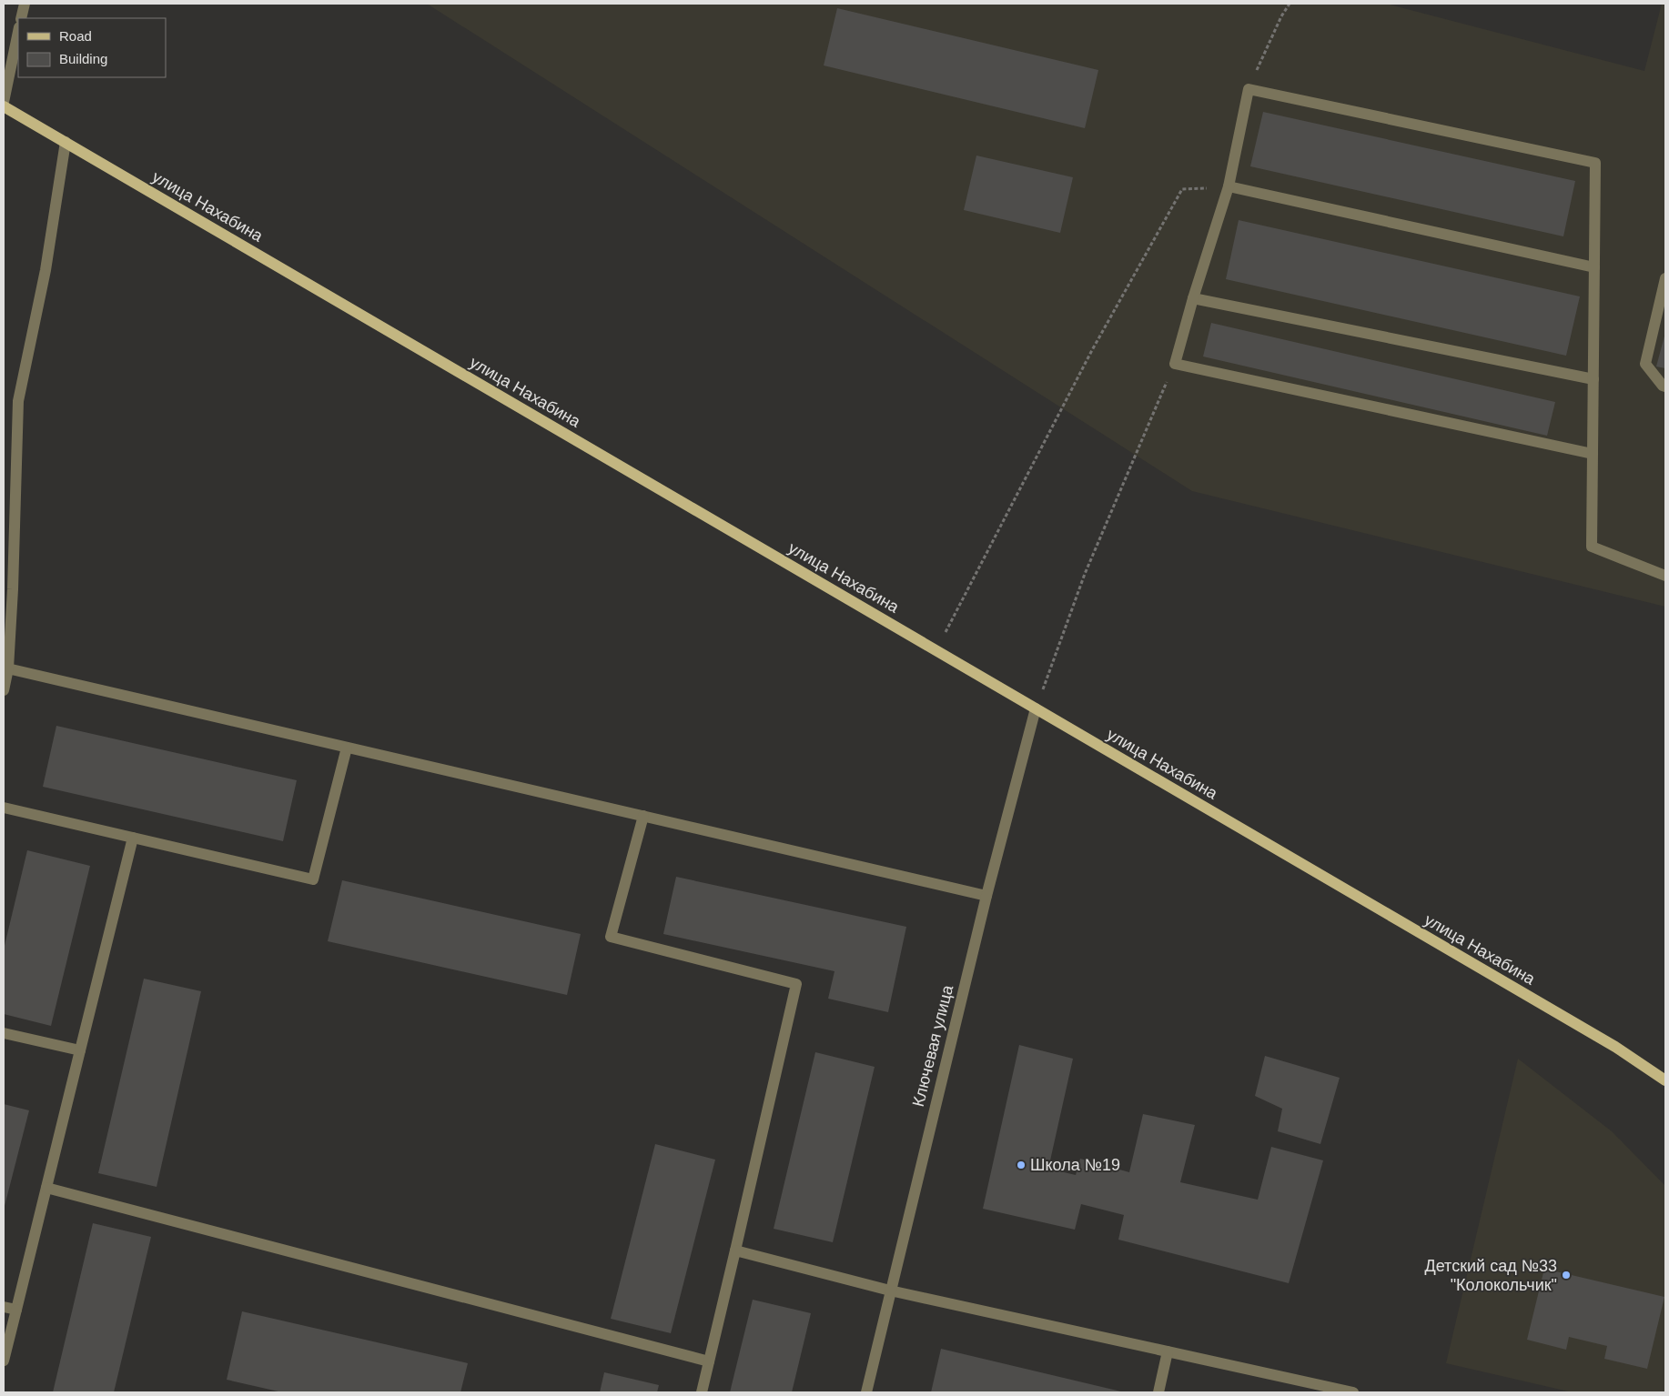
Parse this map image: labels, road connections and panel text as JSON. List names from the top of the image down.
{
  "streets": {
    "main road": ["улица Нахабина"],
    "street": ["Ключевая улица"]
  },
  "crossings": [
    ["улица Нахабина", "Ключевая улица"]
  ],
  "places": ["Школа №19", "Детский сад №33 \"Колокольчик\""],
  "legend": ["Road", "Building"]
}
